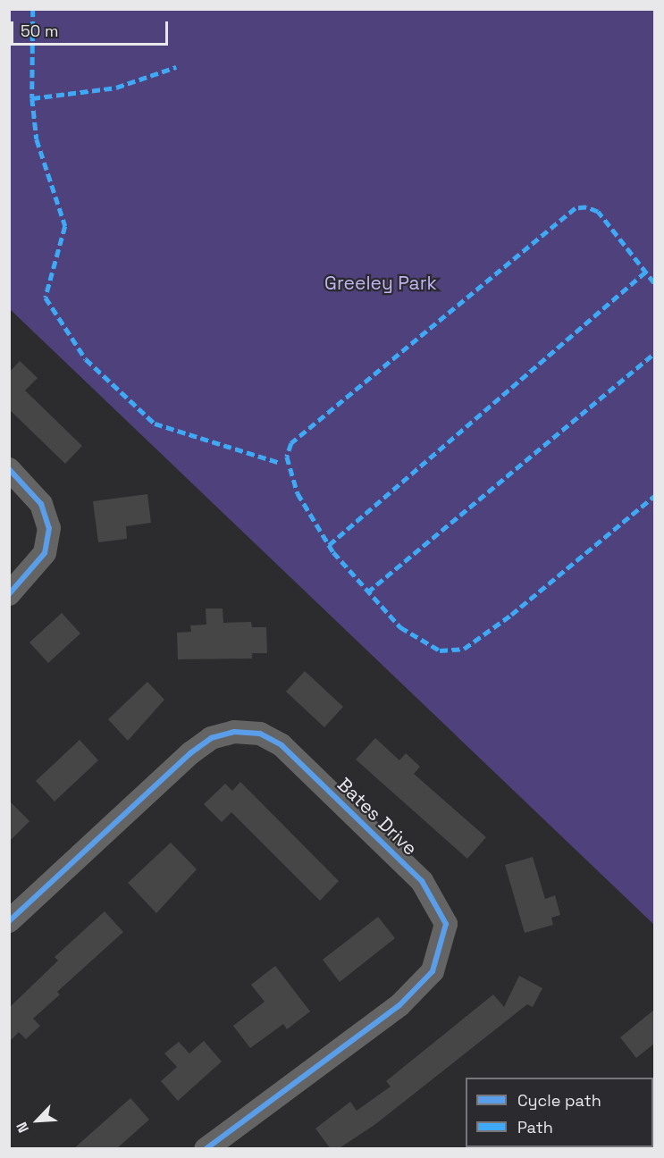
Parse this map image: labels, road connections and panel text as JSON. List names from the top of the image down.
{
  "streets": {
    "street": ["Bates Drive"]
  },
  "parks": ["Greeley Park"],
  "legend": ["Cycle path", "Path"],
  "scale_bar": "50 m",
  "north": "bottom left"
}
